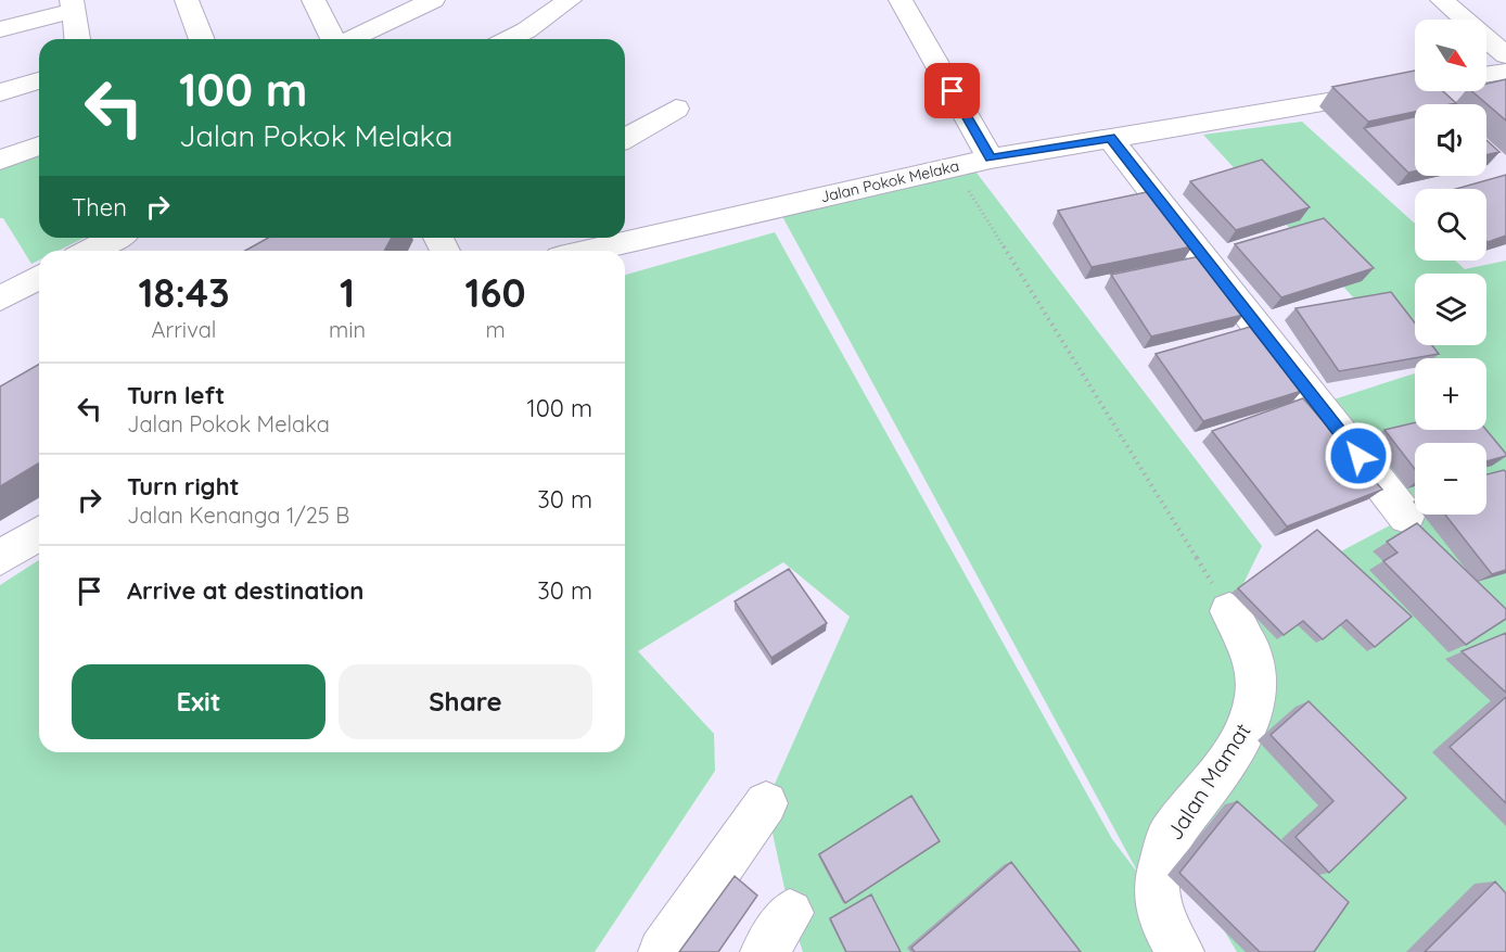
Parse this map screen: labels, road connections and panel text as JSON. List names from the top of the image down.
{
  "streets": {
    "street": ["Jalan Pokok Melaka", "Jalan Mamat"]
  },
  "north": "bottom right",
  "page": {
    "map_buttons": ["+", "−"],
    "turn": ["100 m", "Jalan Pokok Melaka"],
    "then": "Then",
    "eta": [
      "18:43",
      "Arrival",
      "1",
      "min",
      "160",
      "m"
    ],
    "list": [
      {
        "name": "Turn left",
        "note": "Jalan Pokok Melaka",
        "value": "100 m"
      },
      {
        "name": "Turn right",
        "note": "Jalan Kenanga 1/25 B",
        "value": "30 m"
      },
      {
        "name": "Arrive at destination",
        "value": "30 m"
      }
    ],
    "buttons": ["Exit", "Share"]
  }
}
